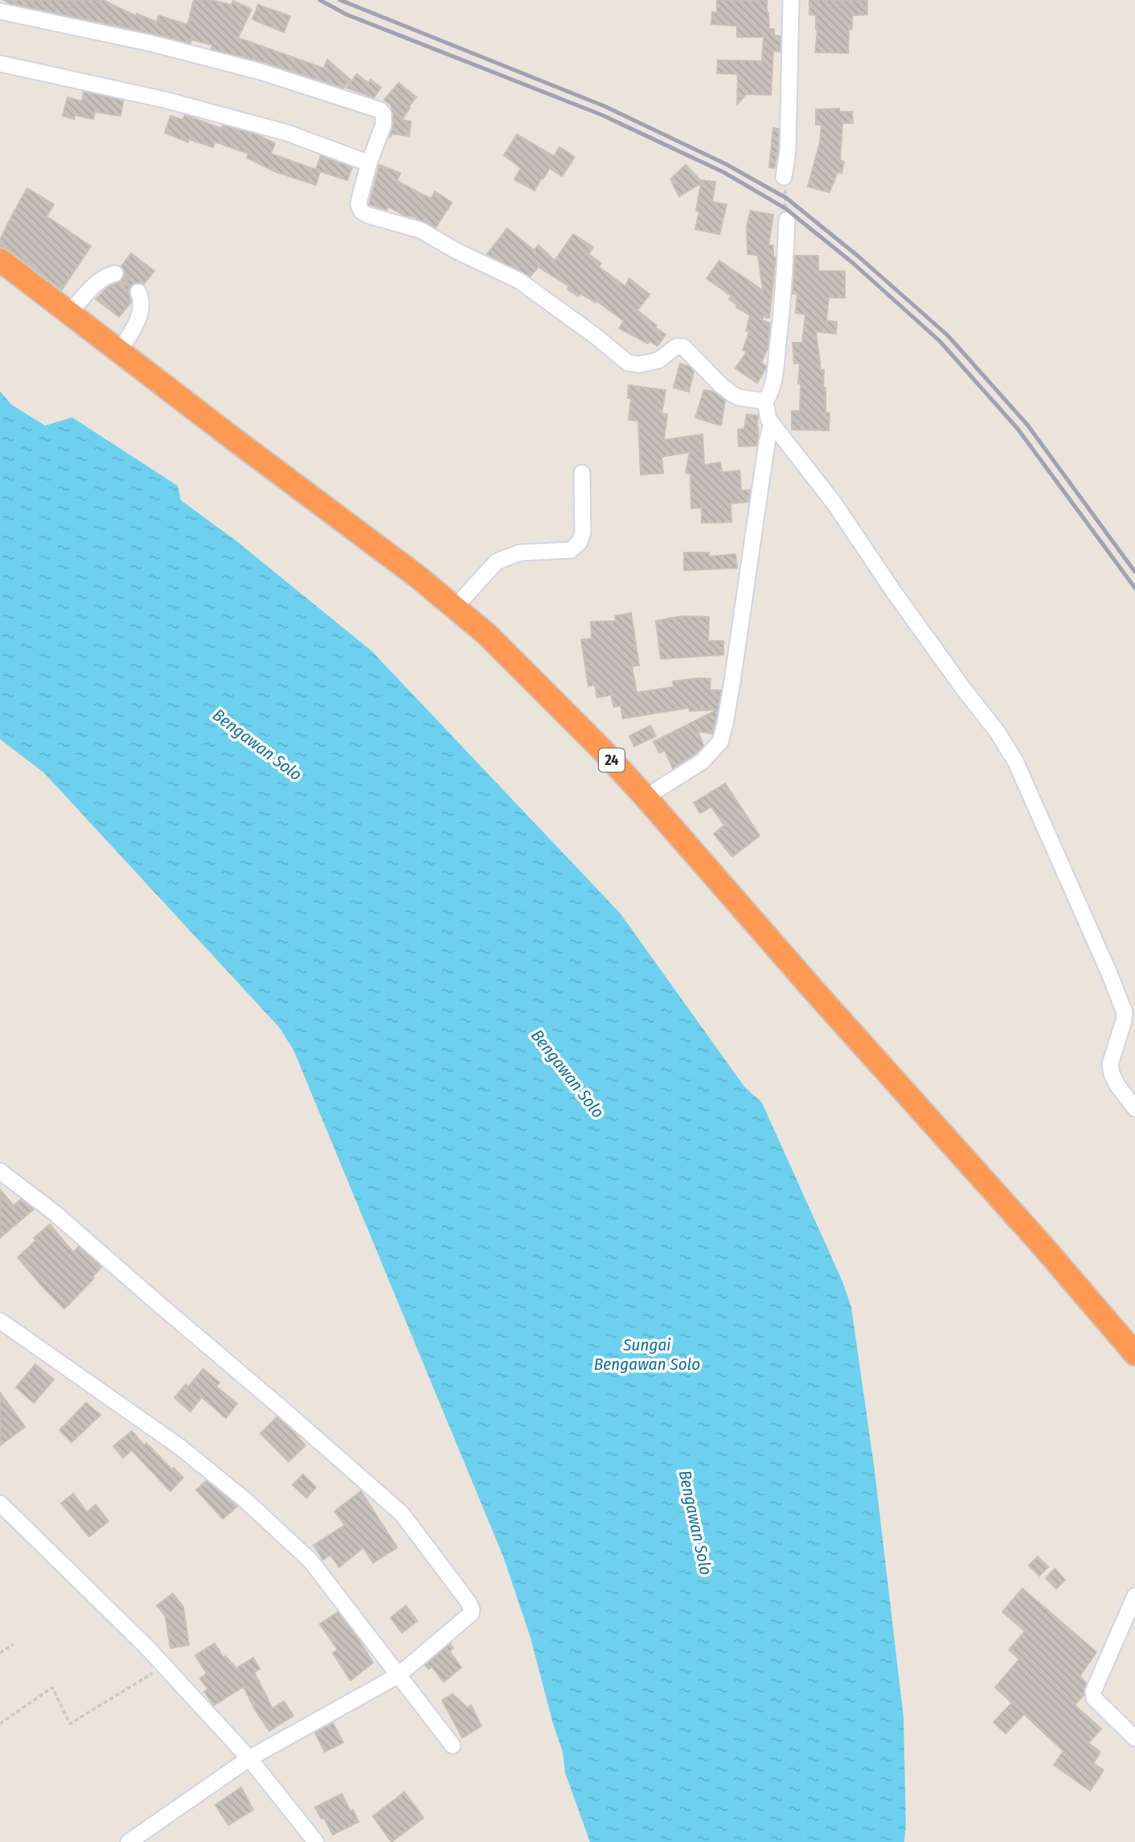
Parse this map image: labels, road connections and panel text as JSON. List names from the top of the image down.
{
  "streets": {
    "highway": ["24"]
  },
  "water": ["Bengawan Solo", "Sungai Bengawan Solo"]
}
